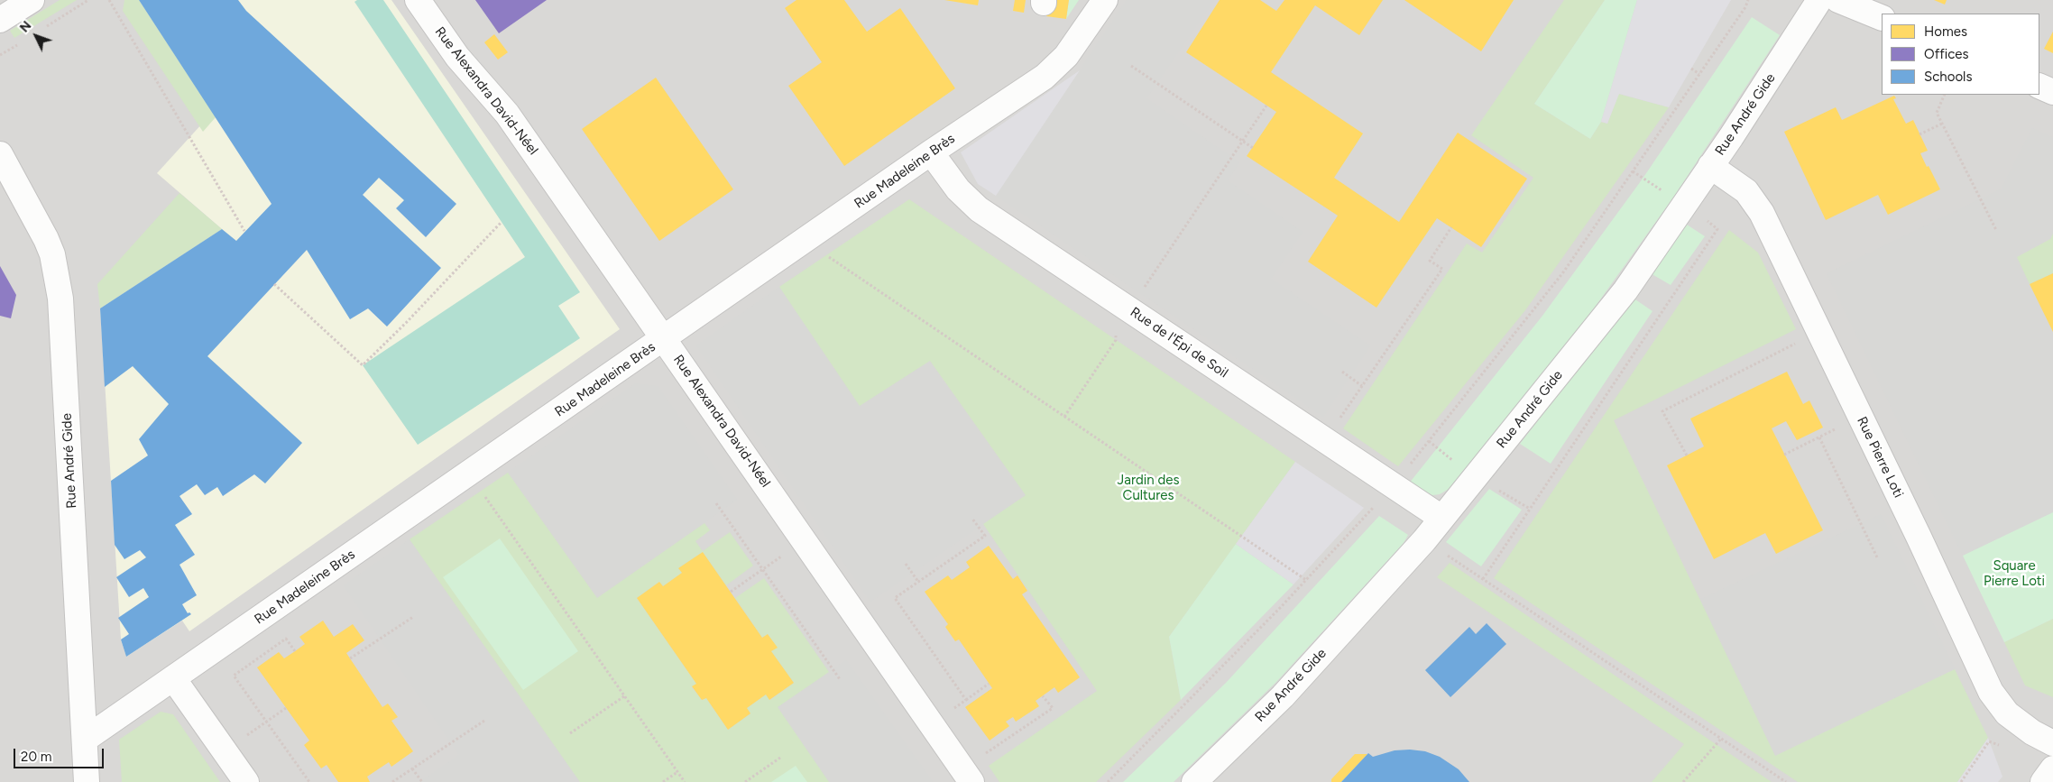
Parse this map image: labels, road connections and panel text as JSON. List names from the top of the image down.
{
  "streets": {
    "street": [
      "Rue Alexandra David-Néel",
      "Rue André Gide",
      "Rue Madeleine Brès",
      "Rue de l'Épi de Soil",
      "Rue Pierre Loti"
    ]
  },
  "crossings": [
    ["Rue Alexandra David-Néel", "Rue Madeleine Brès"],
    ["Rue André Gide", "Rue Madeleine Brès"],
    ["Rue André Gide", "Rue de l'Épi de Soil"],
    ["Rue André Gide", "Rue Pierre Loti"],
    ["Rue Madeleine Brès", "Rue de l'Épi de Soil"]
  ],
  "parks": ["Jardin des Cultures", "Square Pierre Loti"],
  "legend": ["Homes", "Offices", "Schools"],
  "scale_bar": "20 m",
  "north": "top left"
}
